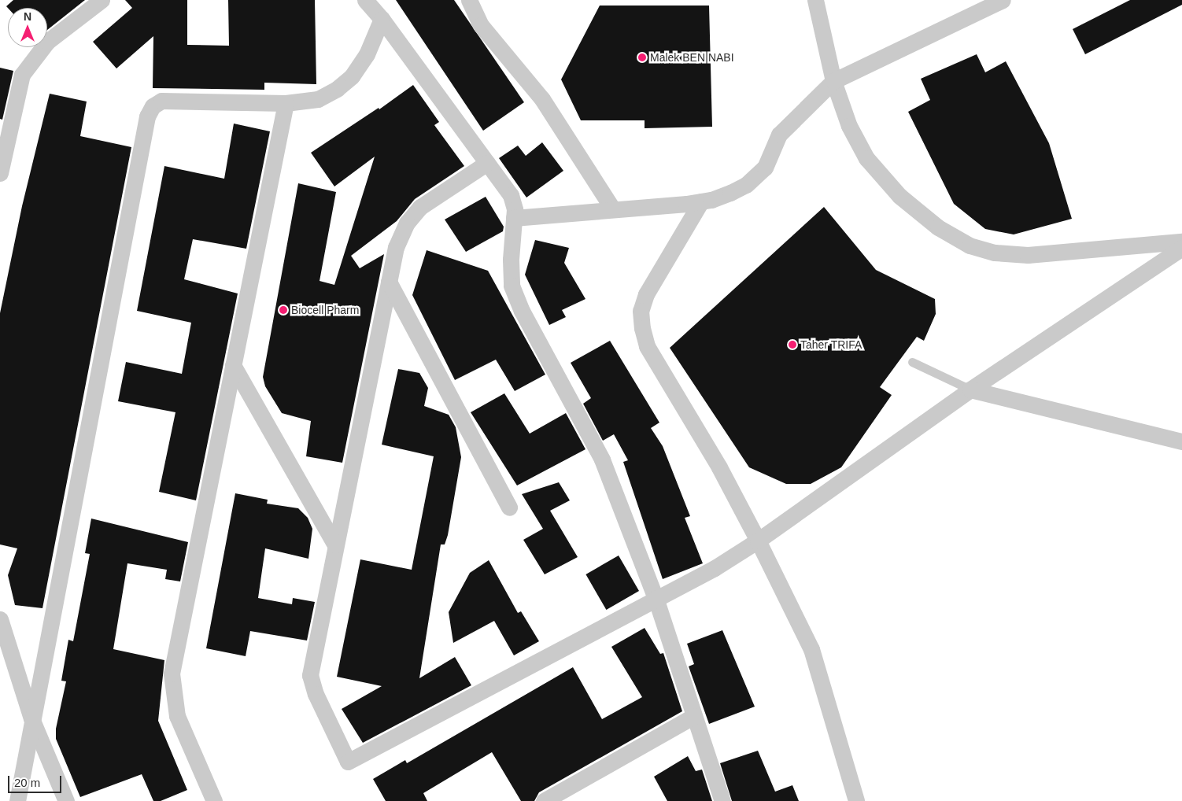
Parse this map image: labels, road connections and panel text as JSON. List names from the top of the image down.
{
  "places": ["Malek BEN NABI", "Biocell Pharm", "Taher TRIFA"],
  "scale_bar": "20 m",
  "north": "top"
}
